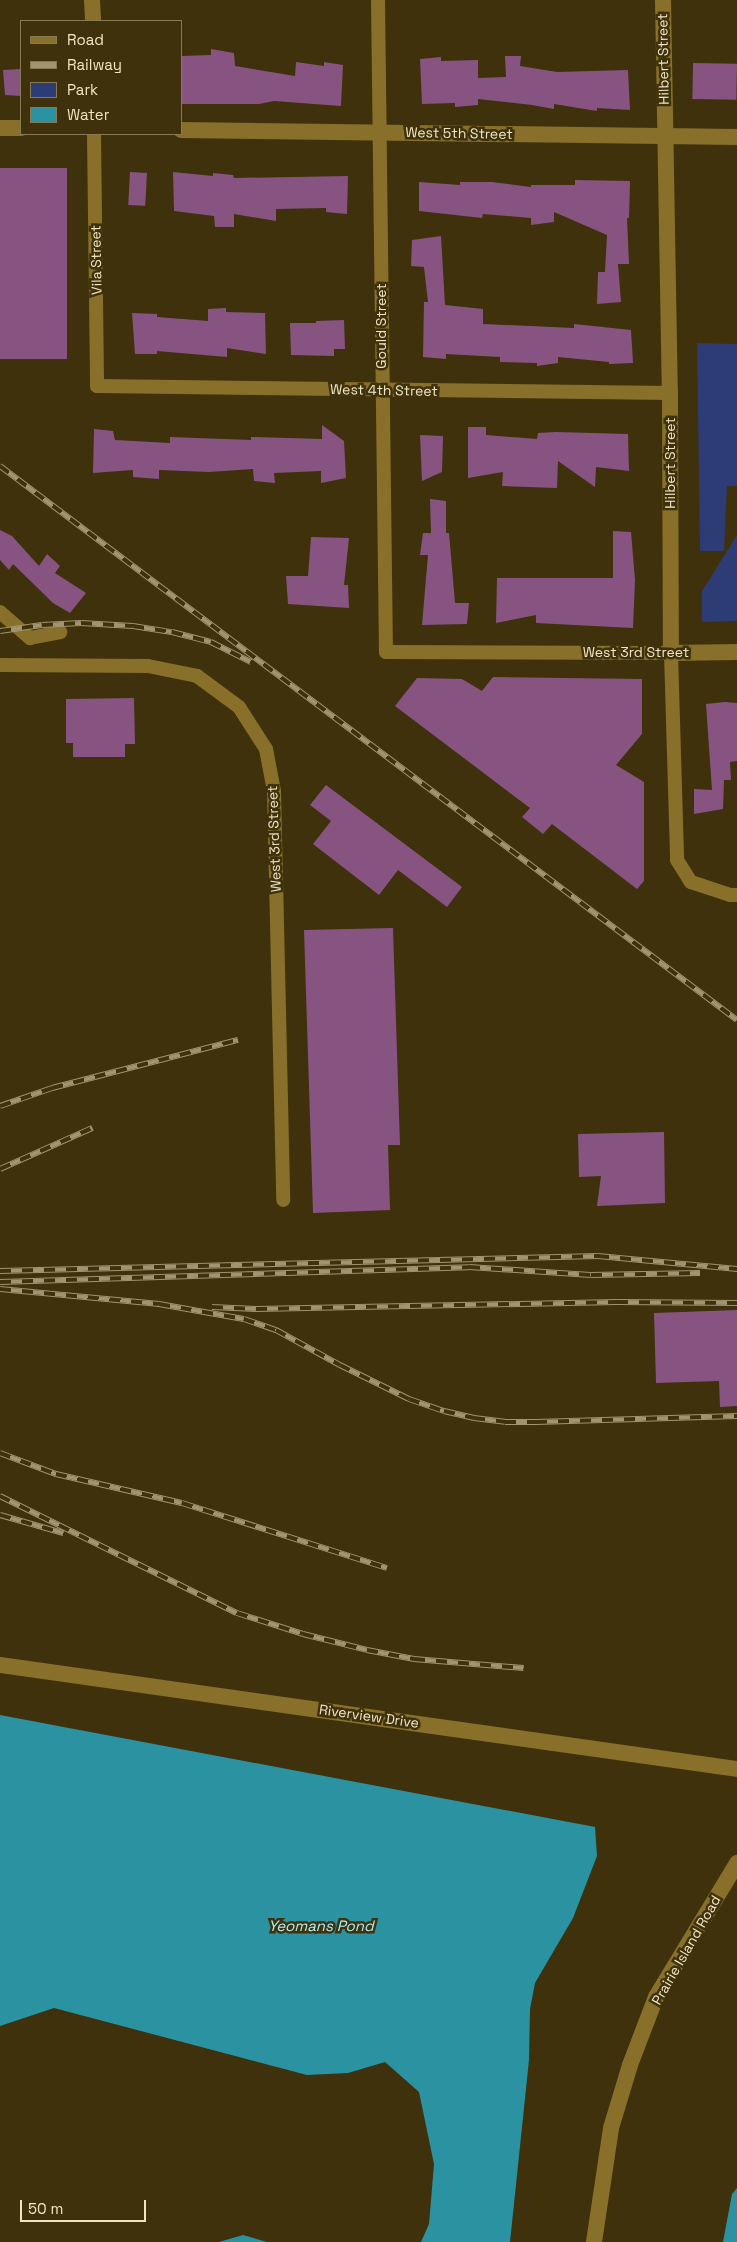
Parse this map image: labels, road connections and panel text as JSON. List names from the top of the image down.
{
  "streets": {
    "street": [
      "Hilbert Street",
      "West 5th Street",
      "Vila Street",
      "Gould Street",
      "West 4th Street",
      "West 3rd Street",
      "Riverview Drive",
      "Prairie Island Road"
    ]
  },
  "crossings": [
    ["Hilbert Street", "West 5th Street"],
    ["Hilbert Street", "West 4th Street"],
    ["Hilbert Street", "West 3rd Street"],
    ["West 5th Street", "Gould Street"],
    ["Vila Street", "West 4th Street"],
    ["Gould Street", "West 4th Street"],
    ["Gould Street", "West 3rd Street"]
  ],
  "water": ["Yeomans Pond"],
  "legend": [
    "Road",
    "Railway",
    "Park",
    "Water"
  ],
  "scale_bar": "50 m"
}
